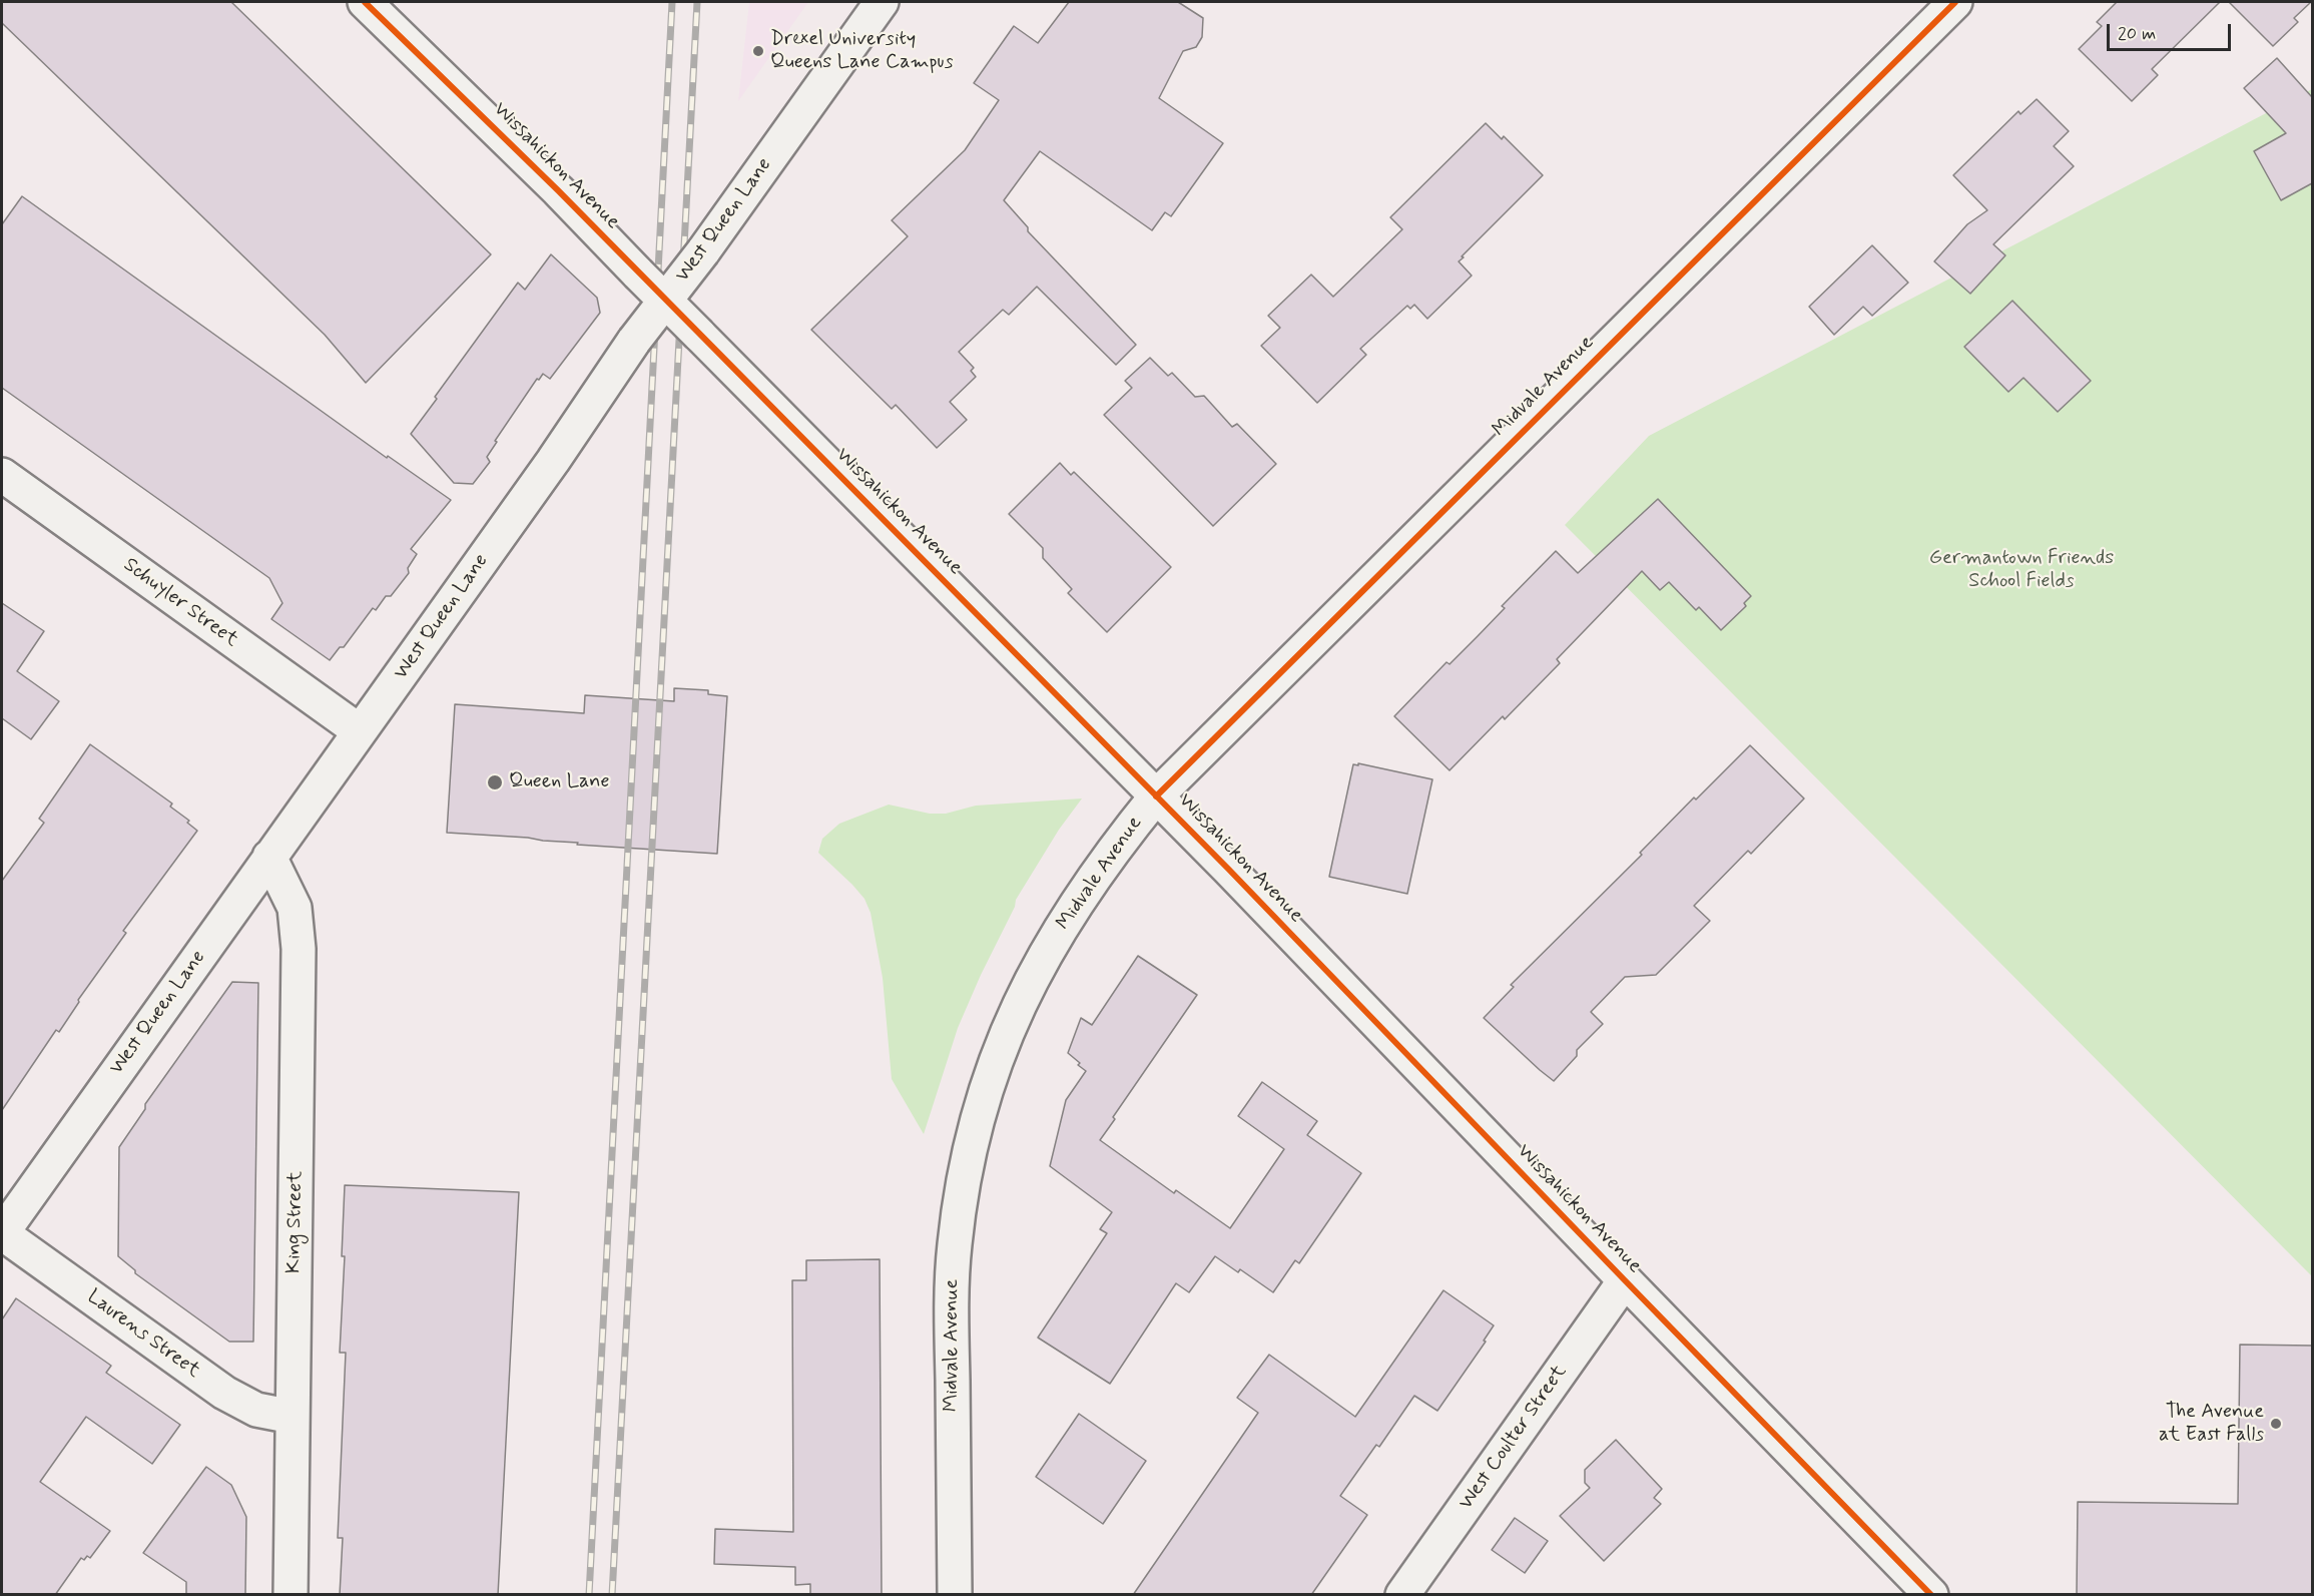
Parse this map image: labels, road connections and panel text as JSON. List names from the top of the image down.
{
  "streets": {
    "street": [
      "Wissahickon Avenue",
      "West Queen Lane",
      "Midvale Avenue",
      "Schuyler Street",
      "King Street",
      "Laurens Street",
      "West Coulter Street"
    ]
  },
  "crossings": [
    ["Wissahickon Avenue", "West Queen Lane"],
    ["Wissahickon Avenue", "Midvale Avenue"],
    ["Wissahickon Avenue", "West Coulter Street"],
    ["West Queen Lane", "Schuyler Street"],
    ["West Queen Lane", "King Street"],
    ["West Queen Lane", "Laurens Street"],
    ["King Street", "Laurens Street"]
  ],
  "parks": ["Germantown Friends School Fields"],
  "places": ["Drexel University Queens Lane Campus", "Queen Lane", "The Avenue at East Falls"],
  "scale_bar": "20 m"
}
